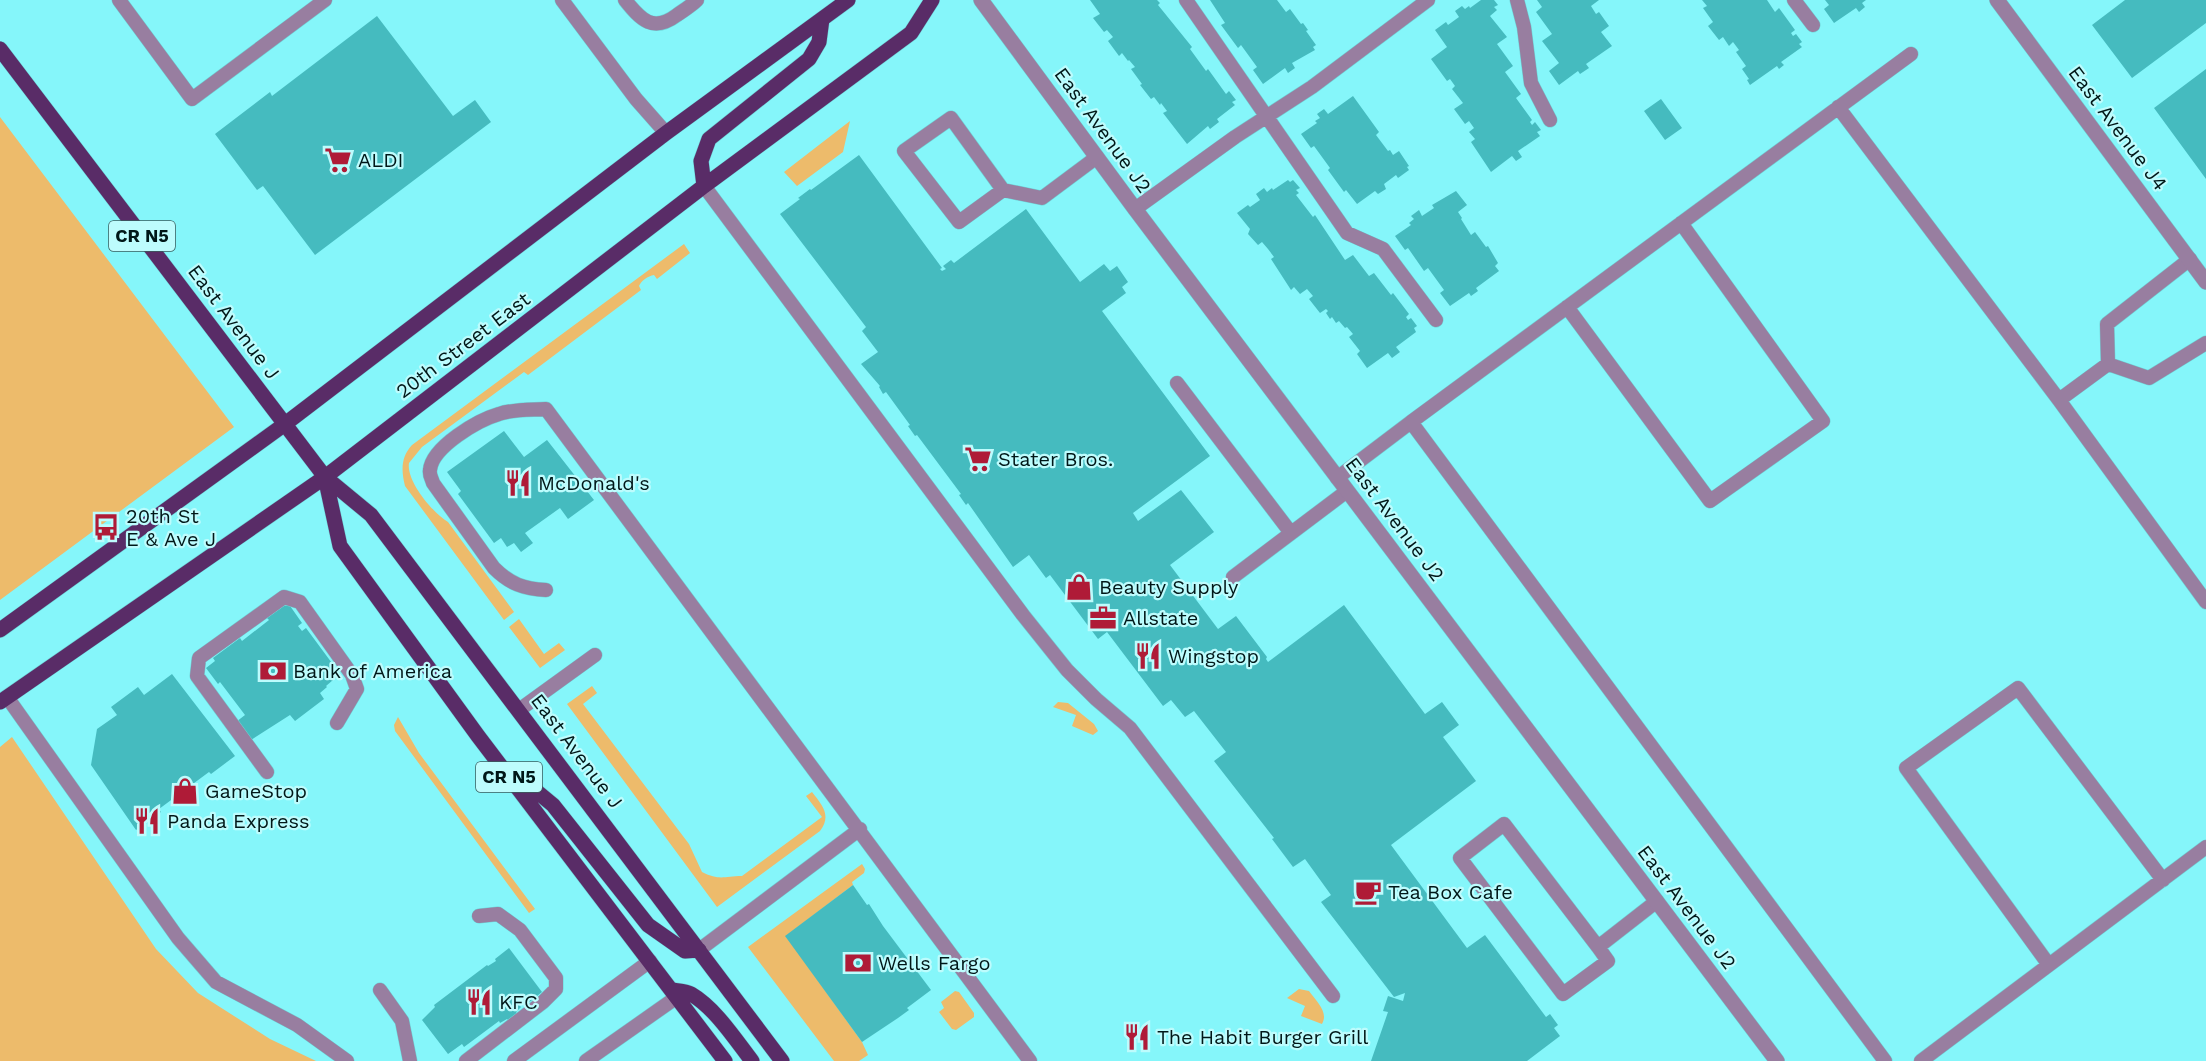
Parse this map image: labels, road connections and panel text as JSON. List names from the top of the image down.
{
  "streets": {
    "main road": ["CR N5", "East Avenue J", "20th Street East"],
    "street": ["East Avenue J4", "East Avenue J2"]
  },
  "crossings": [
    ["East Avenue J", "20th Street East"]
  ],
  "places": {
    "supermarket": ["ALDI", "Stater Bros."],
    "restaurant": [
      "McDonald's",
      "Wingstop",
      "Panda Express",
      "KFC",
      "The Habit Burger Grill"
    ],
    "bus stop": ["20th St E & Ave J"],
    "shop": ["Beauty Supply", "GameStop"],
    "office": ["Allstate"],
    "bank": ["Bank of America", "Wells Fargo"],
    "cafe": ["Tea Box Cafe"]
  }
}
